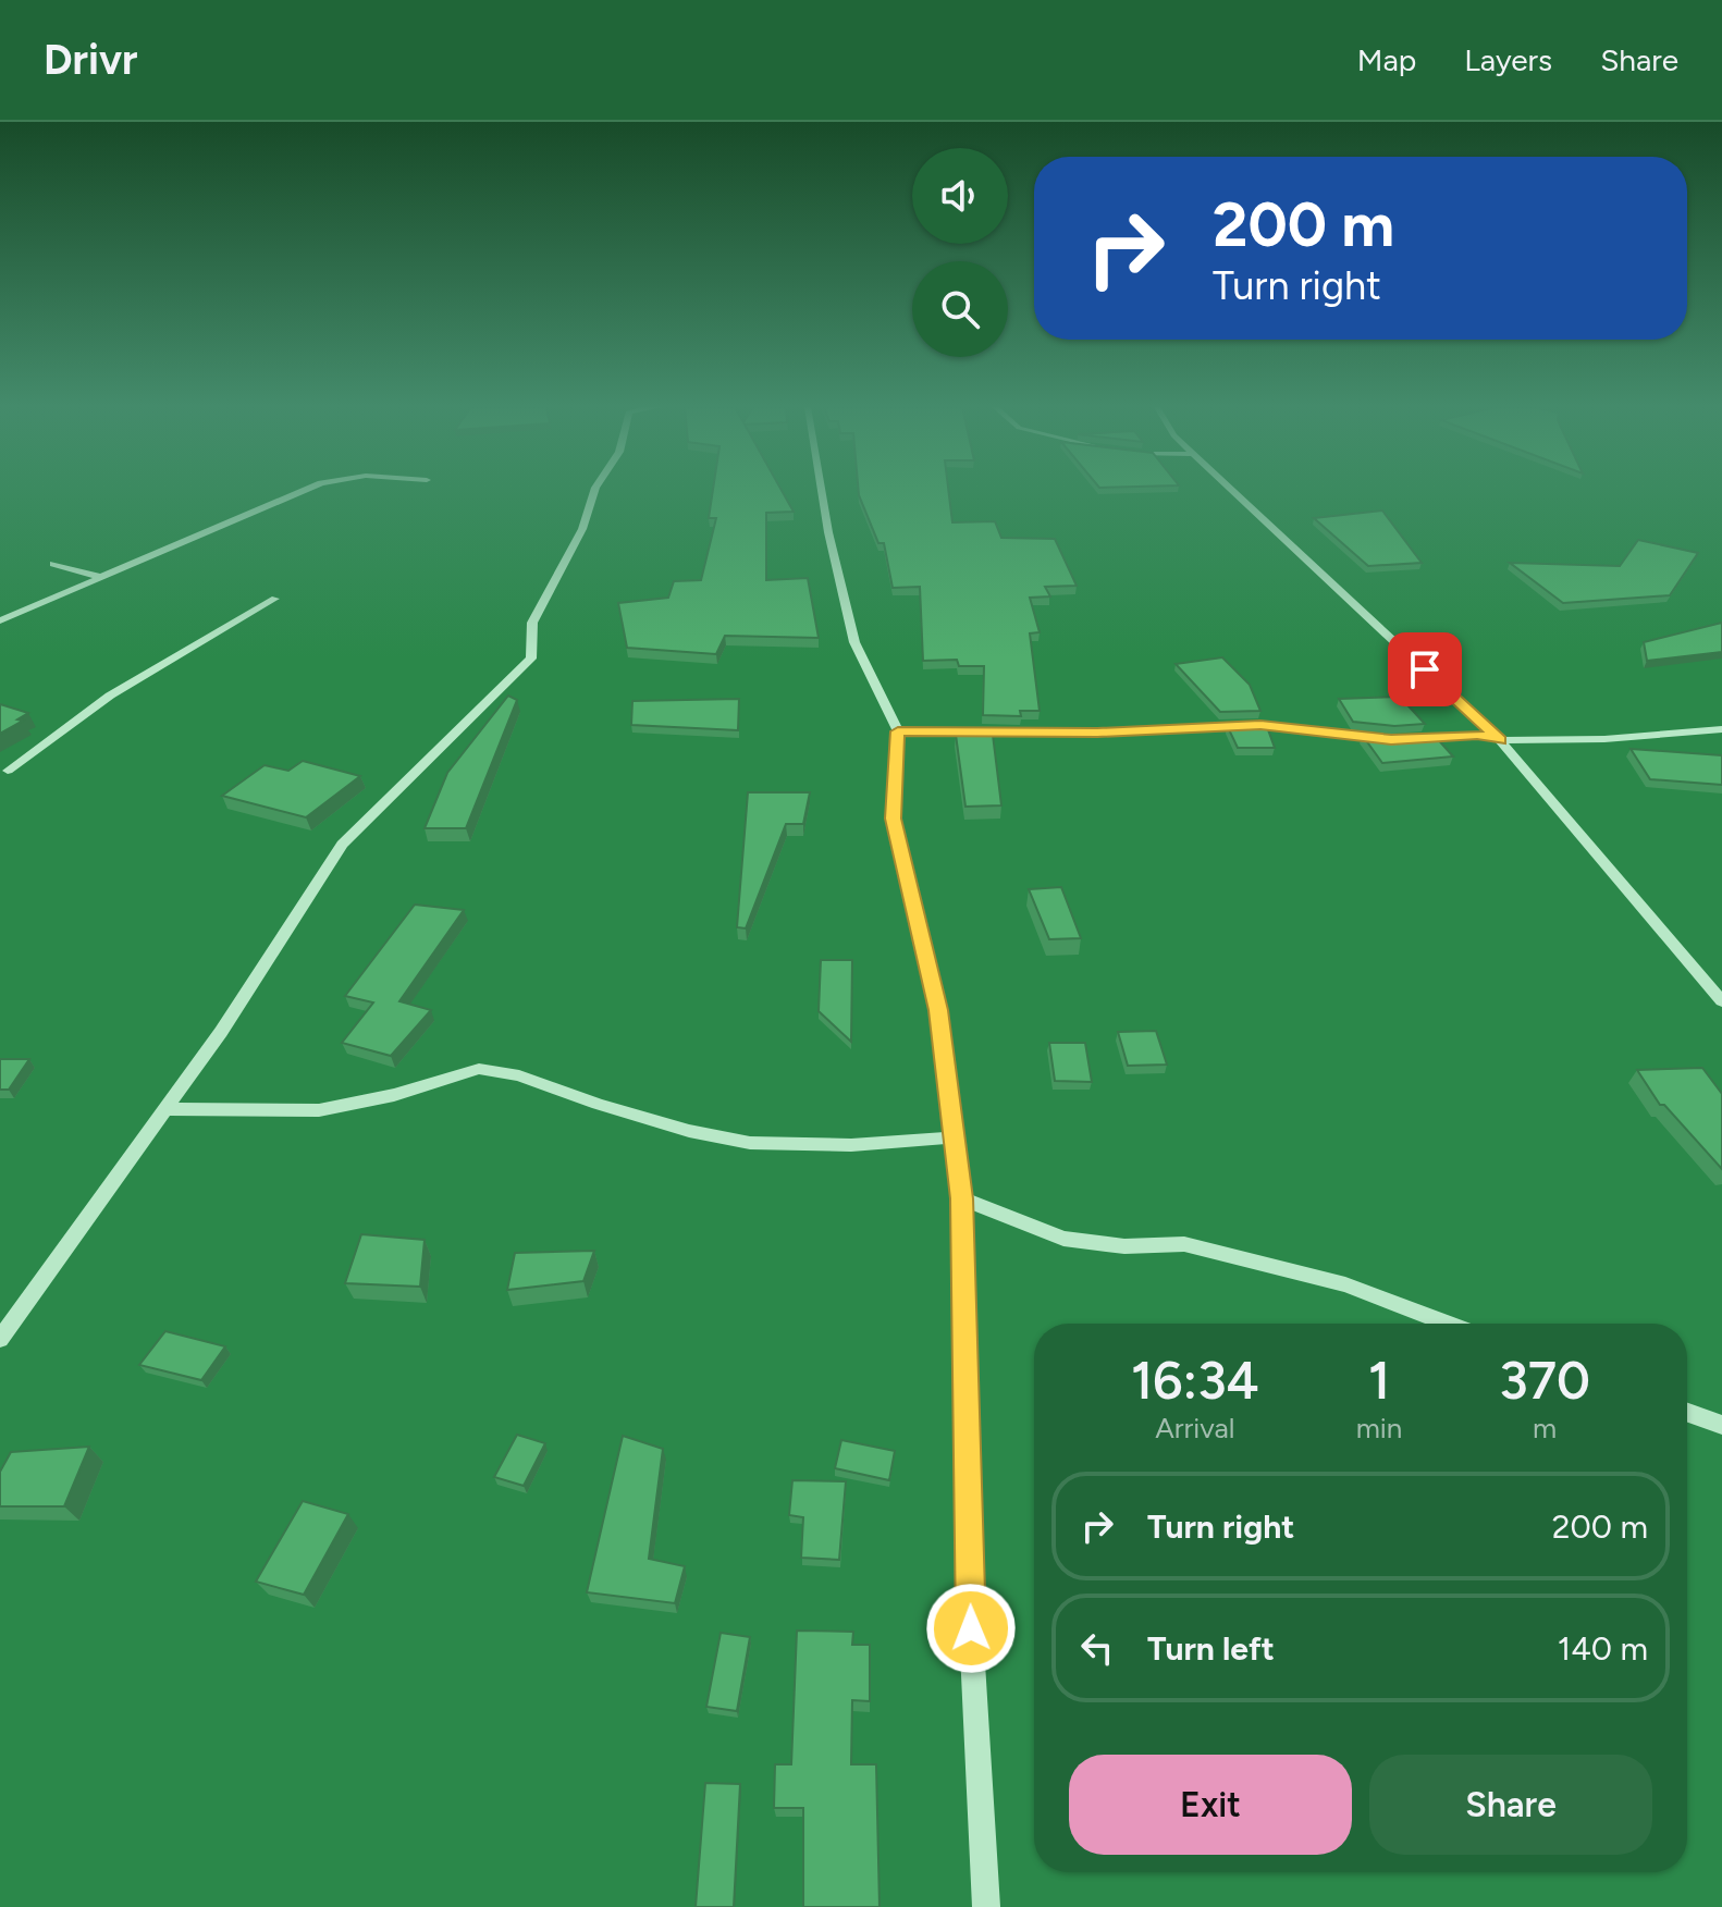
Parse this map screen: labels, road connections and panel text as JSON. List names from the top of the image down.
{
  "page": {
    "header": "Drivr",
    "nav": ["Map", "Layers", "Share"],
    "turn": ["200 m", "Turn right"],
    "eta": [
      "16:34",
      "Arrival",
      "1",
      "min",
      "370",
      "m"
    ],
    "list": [
      {
        "name": "Turn right",
        "value": "200 m"
      },
      {
        "name": "Turn left",
        "value": "140 m"
      }
    ],
    "buttons": ["Exit", "Share"]
  }
}
